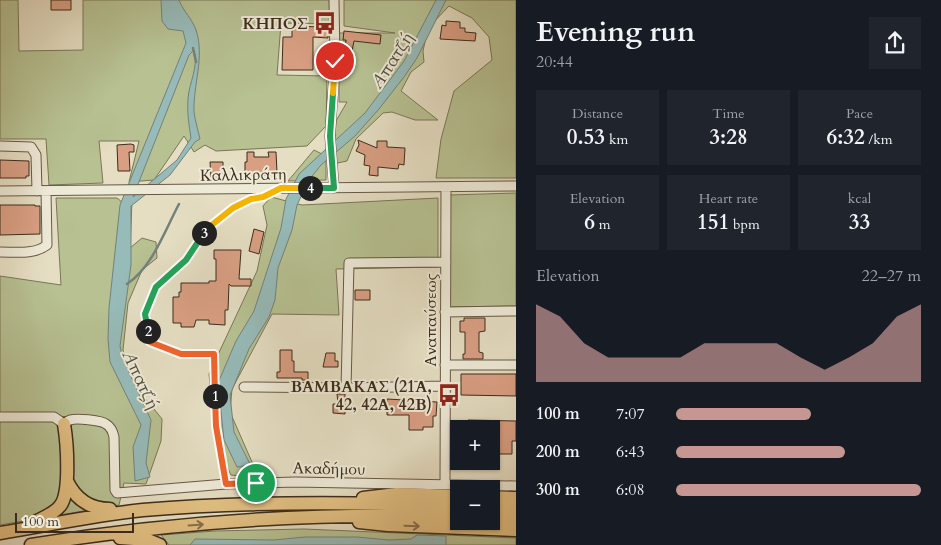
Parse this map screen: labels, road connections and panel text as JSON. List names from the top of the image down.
{
  "streets": {
    "street": ["Καλλικράτη", "Αναπαύσεως", "Ακαδήμου"]
  },
  "crossings": [
    ["Καλλικράτη", "Αναπαύσεως"],
    ["Αναπαύσεως", "Ακαδήμου"]
  ],
  "water": ["Απατζή"],
  "places": {
    "bus stop": ["ΚΗΠΟΣ", "ΒΑΜΒΑΚΑΣ (21Α, 42, 42Α, 42Β)"]
  },
  "scale_bar": "100 m",
  "page": {
    "heading": ["Evening run", "20:44"],
    "stats": [
      ["Distance", "0.53 km"],
      ["Time", "3:28"],
      ["Pace", "6:32 /km"],
      ["Elevation", "6 m"],
      ["Heart rate", "151 bpm"],
      ["kcal", "33"]
    ],
    "pins": [
      "4",
      "3",
      "2",
      "1"
    ],
    "chart": ["Elevation", "22–27 m"],
    "list": [
      {
        "name": "100 m",
        "note": "7:07"
      },
      {
        "name": "200 m",
        "note": "6:43"
      },
      {
        "name": "300 m",
        "note": "6:08"
      }
    ],
    "map_buttons": ["+", "−"],
    "scale": "100 m"
  }
}
